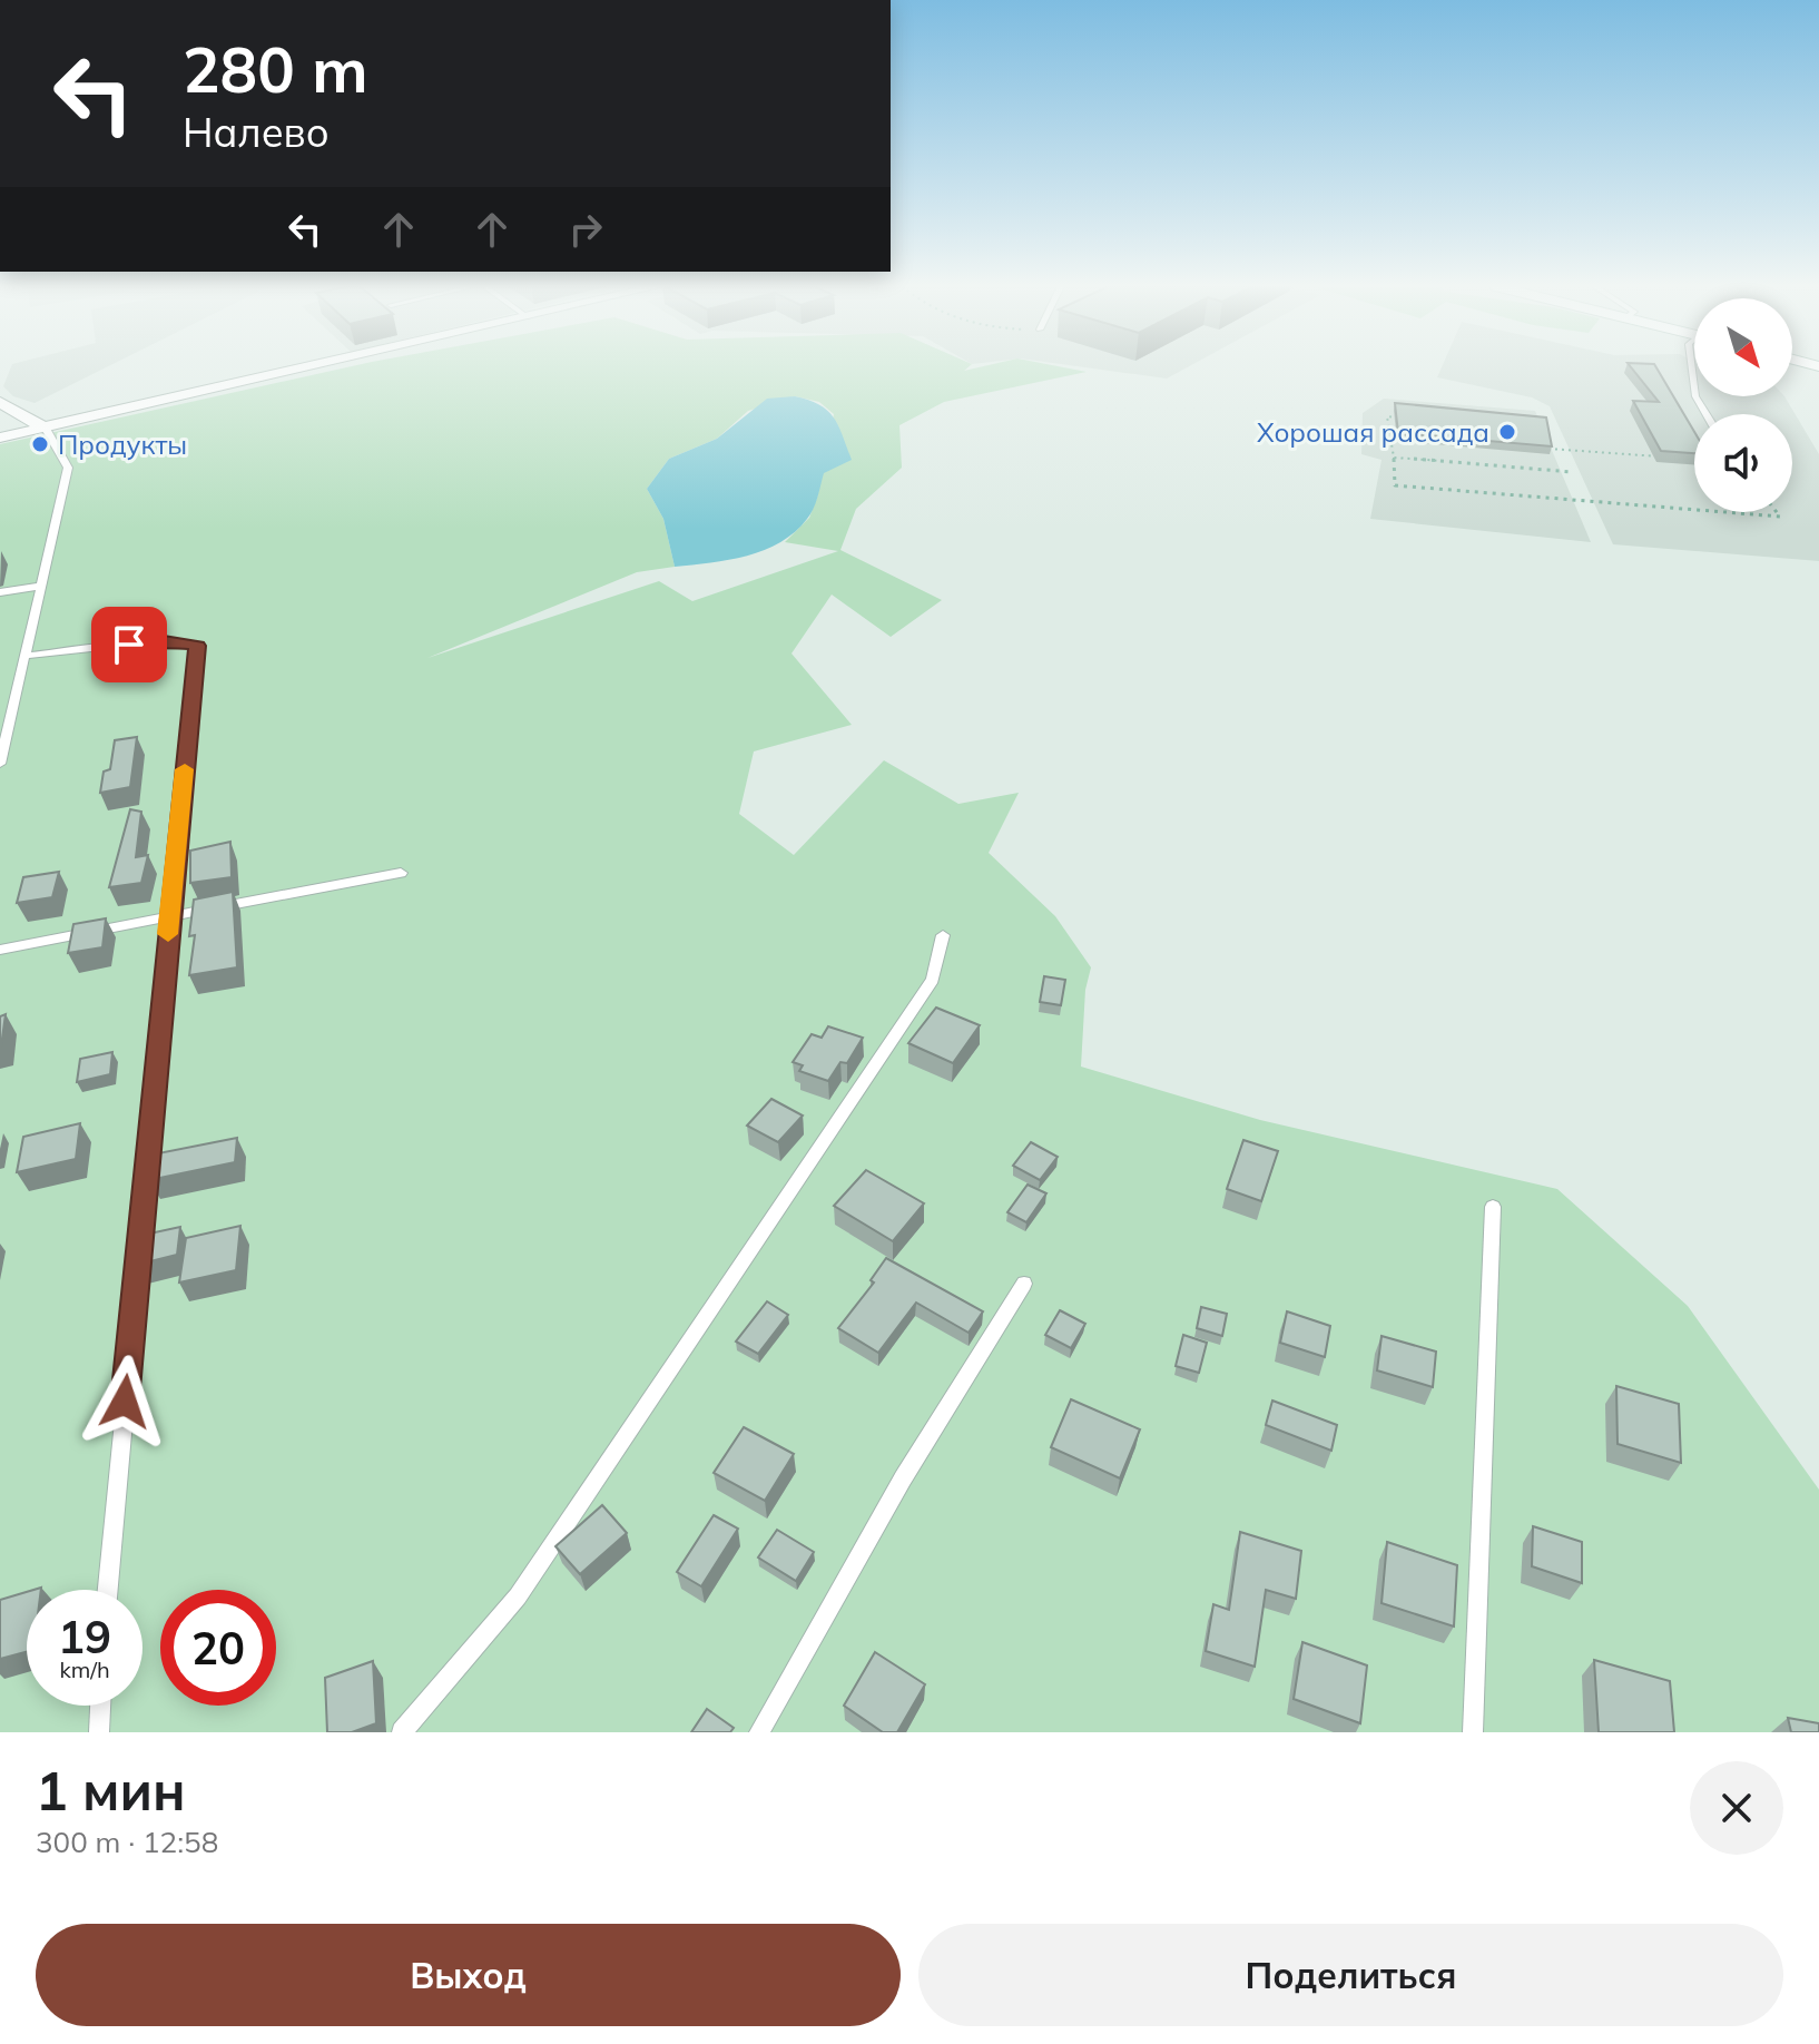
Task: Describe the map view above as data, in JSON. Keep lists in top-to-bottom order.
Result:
{
  "places": ["Хорошая рассада", "Продукты"],
  "north": "bottom right",
  "page": {
    "turn": ["280 m", "Налево"],
    "speed": "19 km/h",
    "limit": "20",
    "heading": ["1 мин", "300 m · 12:58"],
    "buttons": ["Выход", "Поделиться"]
  }
}
